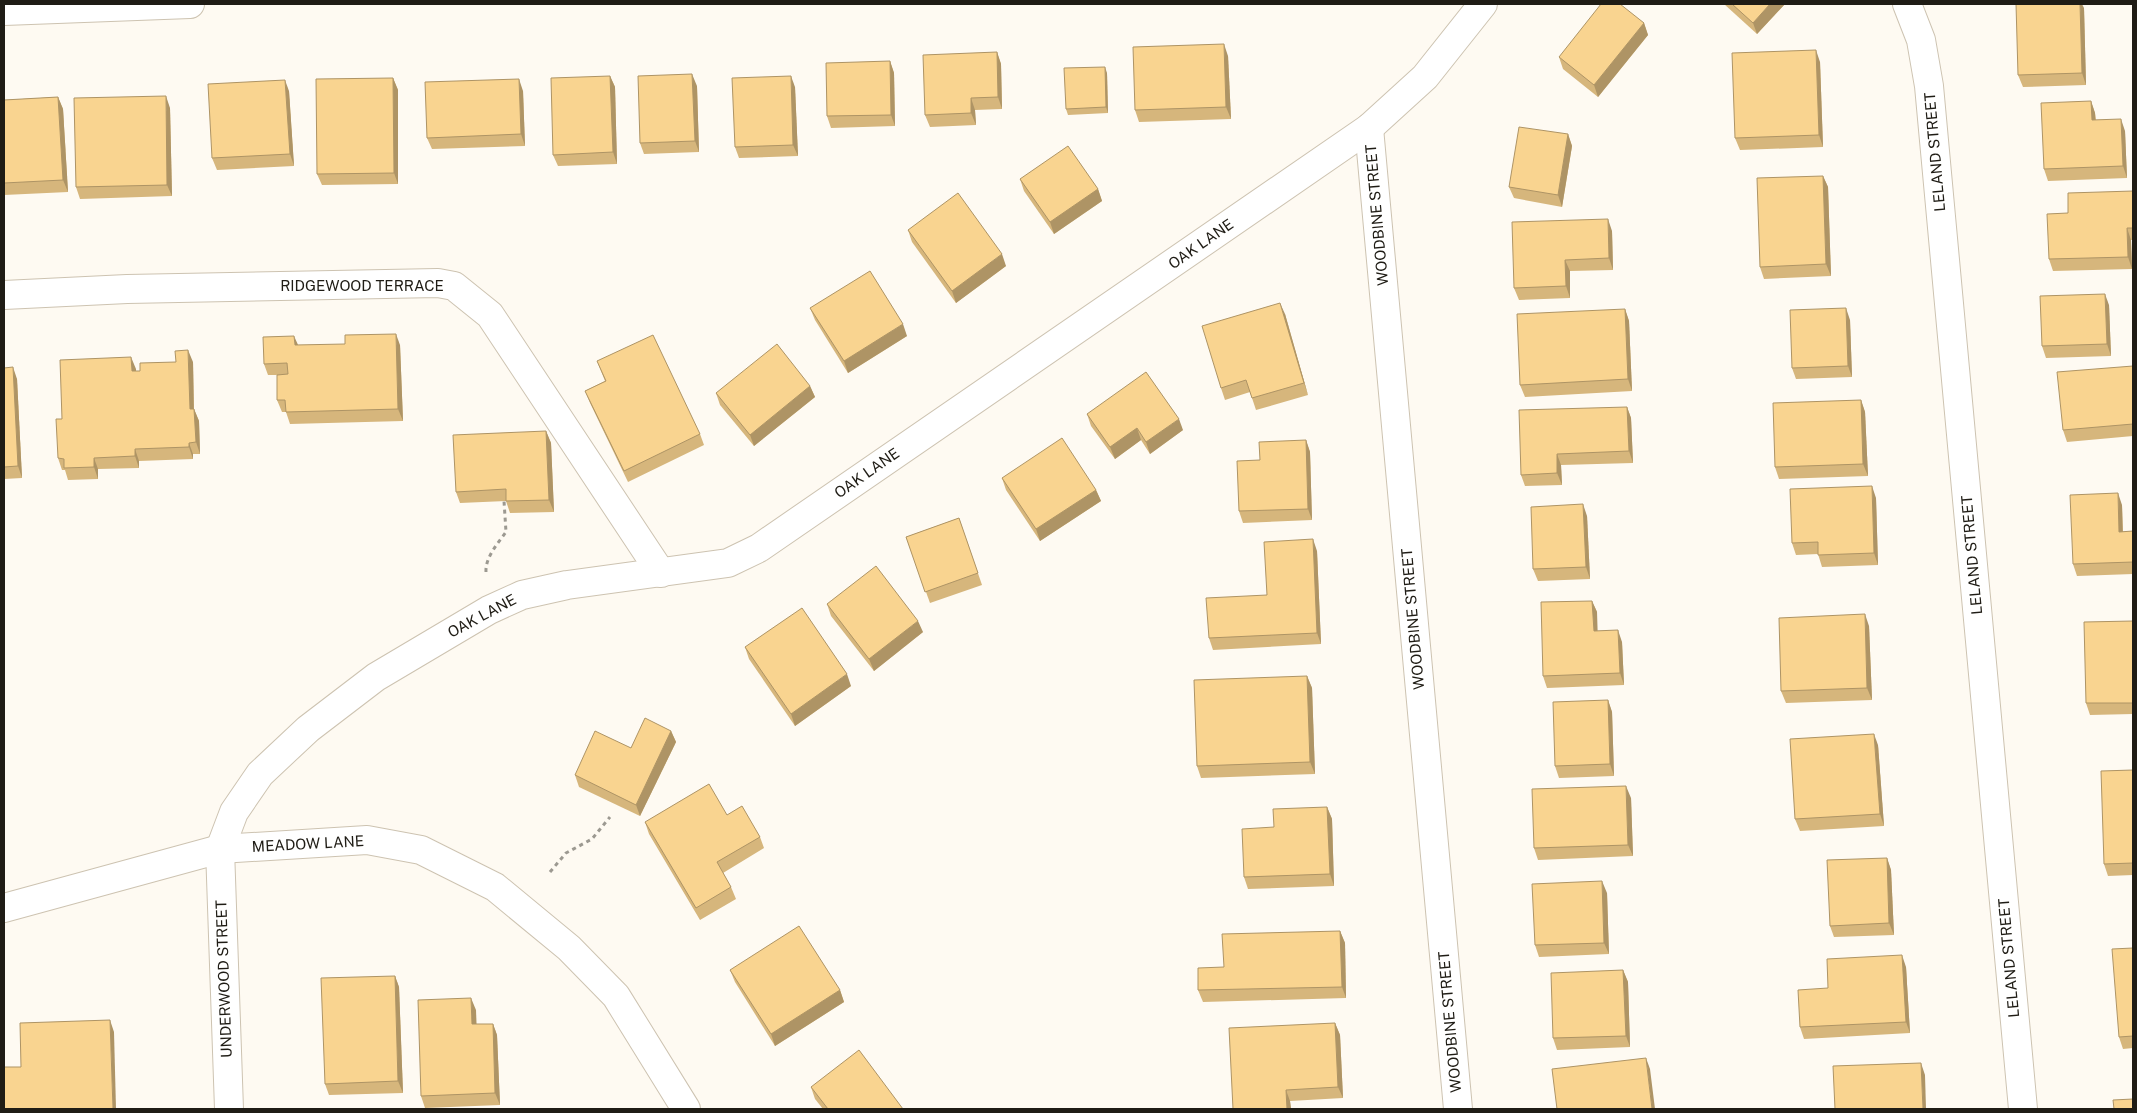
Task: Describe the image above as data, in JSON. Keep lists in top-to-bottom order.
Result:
{
  "streets": {
    "street": [
      "LELAND STREET",
      "WOODBINE STREET",
      "OAK LANE",
      "RIDGEWOOD TERRACE",
      "MEADOW LANE",
      "UNDERWOOD STREET"
    ]
  },
  "crossings": [
    ["WOODBINE STREET", "OAK LANE"],
    ["OAK LANE", "RIDGEWOOD TERRACE"],
    ["OAK LANE", "MEADOW LANE"],
    ["OAK LANE", "UNDERWOOD STREET"],
    ["MEADOW LANE", "UNDERWOOD STREET"]
  ]
}
